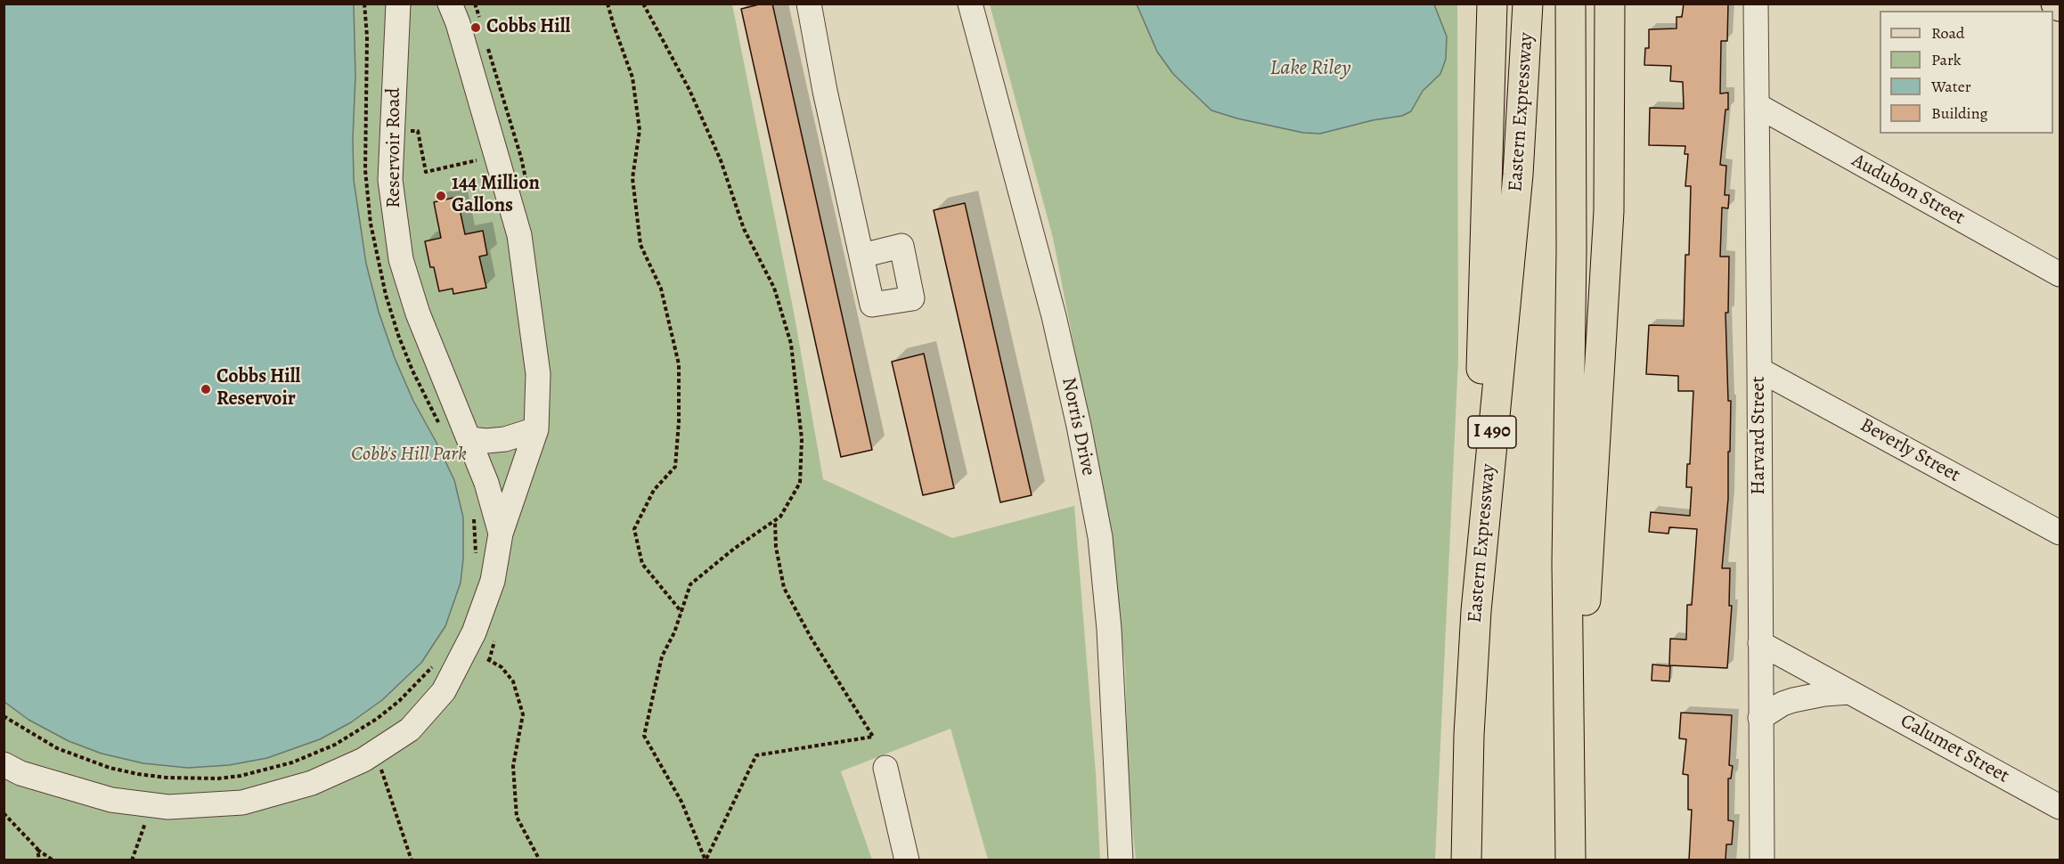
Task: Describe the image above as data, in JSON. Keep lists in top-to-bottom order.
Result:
{
  "streets": {
    "main road": ["Eastern Expressway", "I 490"],
    "street": [
      "Reservoir Road",
      "Audubon Street",
      "Norris Drive",
      "Harvard Street",
      "Beverly Street",
      "Calumet Street"
    ]
  },
  "crossings": [
    ["Audubon Street", "Harvard Street"],
    ["Harvard Street", "Beverly Street"],
    ["Harvard Street", "Calumet Street"]
  ],
  "water": ["Lake Riley"],
  "parks": ["Cobb's Hill Park"],
  "places": ["Cobbs Hill", "144 Million Gallons", "Cobbs Hill Reservoir"],
  "legend": [
    "Road",
    "Park",
    "Water",
    "Building"
  ]
}
